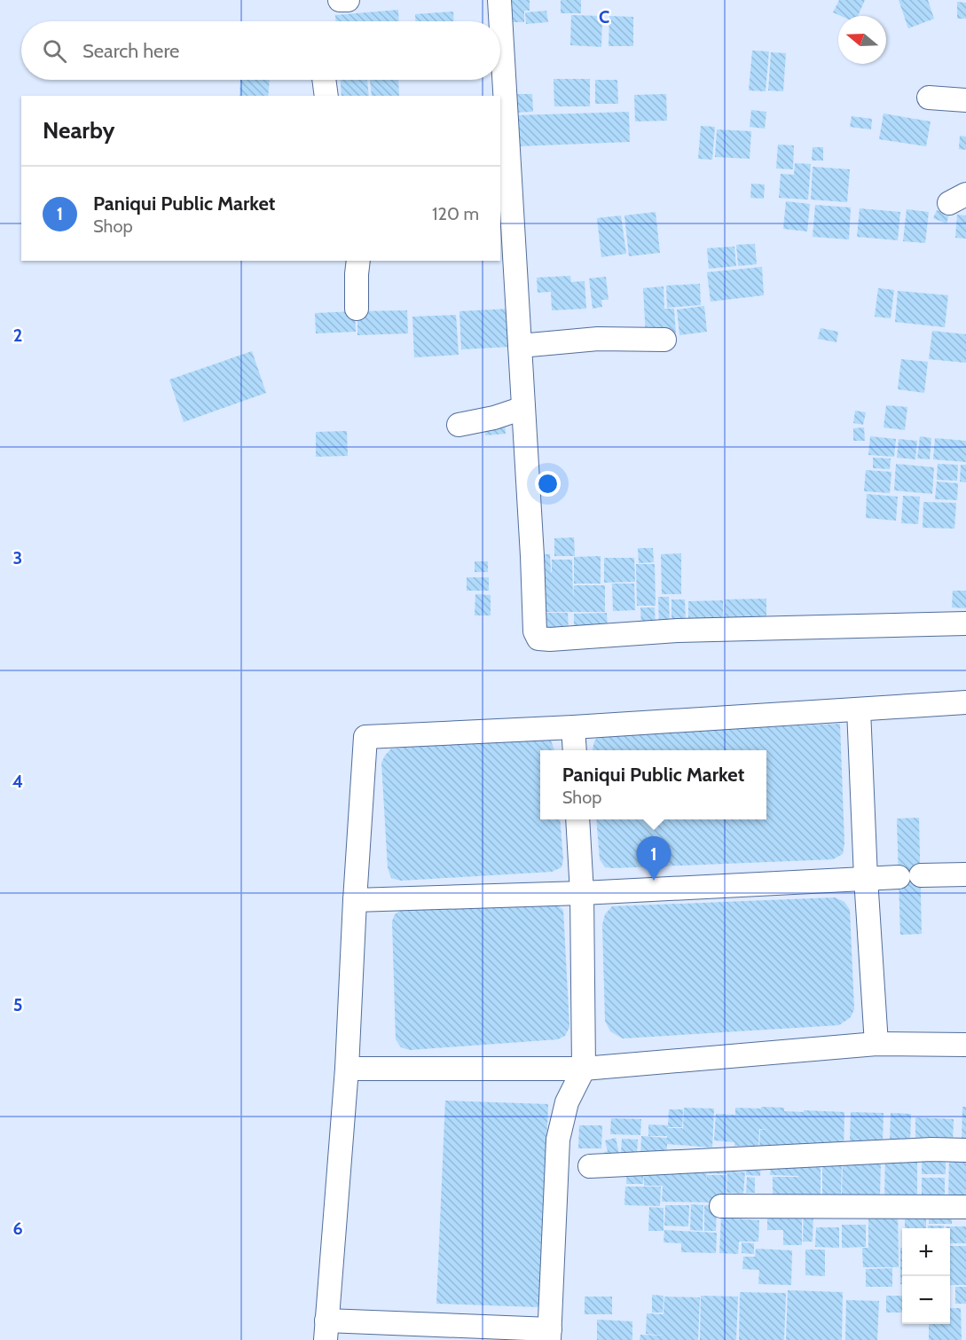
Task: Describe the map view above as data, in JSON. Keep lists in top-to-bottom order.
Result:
{
  "north": "left",
  "page": {
    "search": "Search here",
    "heading": "Nearby",
    "list": [
      {
        "mark": "1",
        "name": "Paniqui Public Market",
        "note": "Shop",
        "value": "120 m"
      }
    ],
    "popup": ["Paniqui Public Market", "Shop"],
    "pins": "1",
    "map_buttons": ["+", "−"]
  },
  "grid": {
    "columns": ["C"],
    "rows": [
      "2",
      "3",
      "4",
      "5",
      "6"
    ]
  }
}
